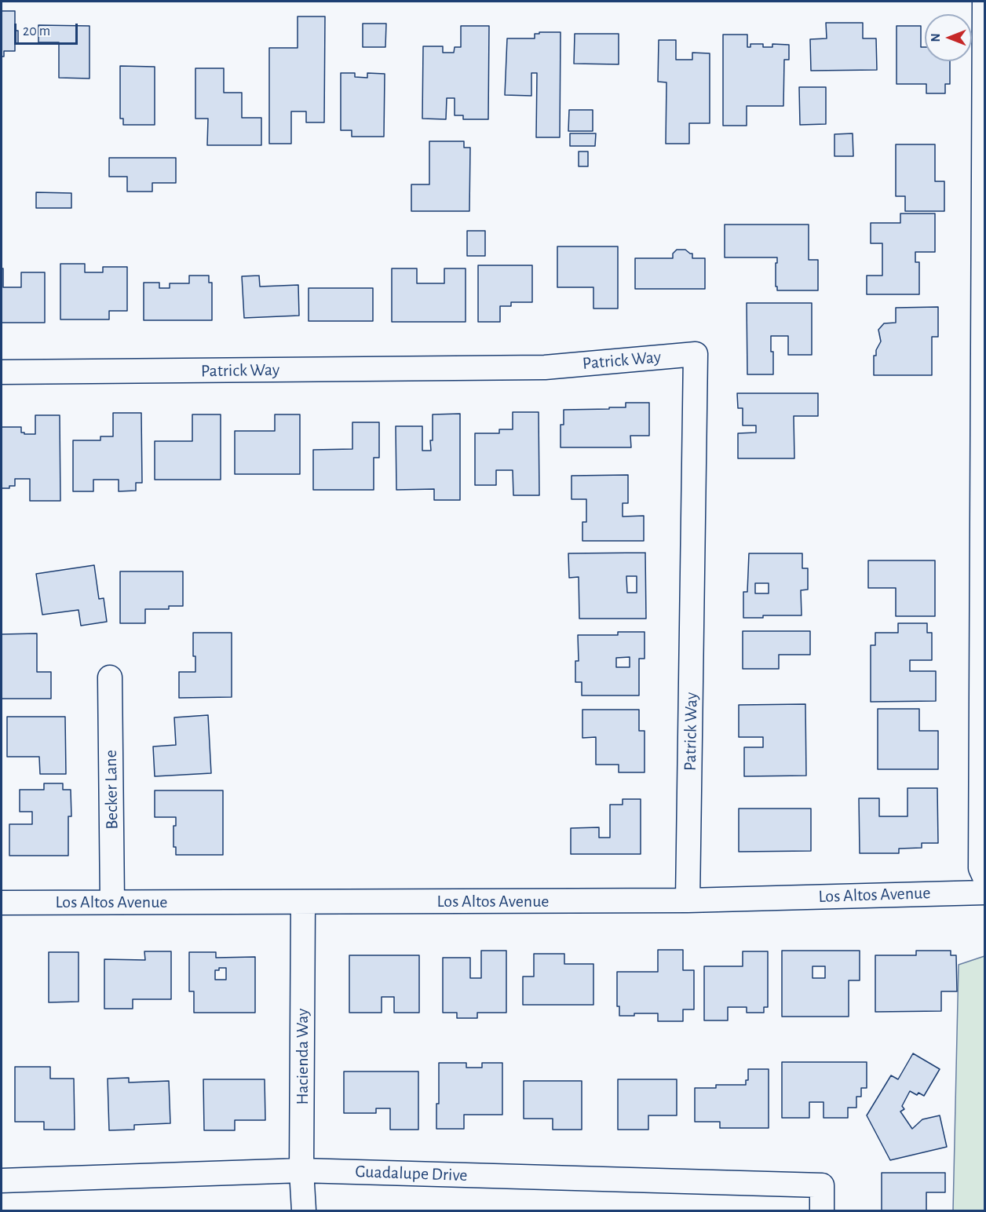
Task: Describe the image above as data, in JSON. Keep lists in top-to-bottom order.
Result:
{
  "streets": {
    "street": [
      "Patrick Way",
      "Becker Lane",
      "Los Altos Avenue",
      "Hacienda Way",
      "Guadalupe Drive"
    ]
  },
  "crossings": [
    ["Patrick Way", "Los Altos Avenue"],
    ["Becker Lane", "Los Altos Avenue"],
    ["Los Altos Avenue", "Hacienda Way"],
    ["Hacienda Way", "Guadalupe Drive"]
  ],
  "scale_bar": "20 m",
  "north": "left"
}
